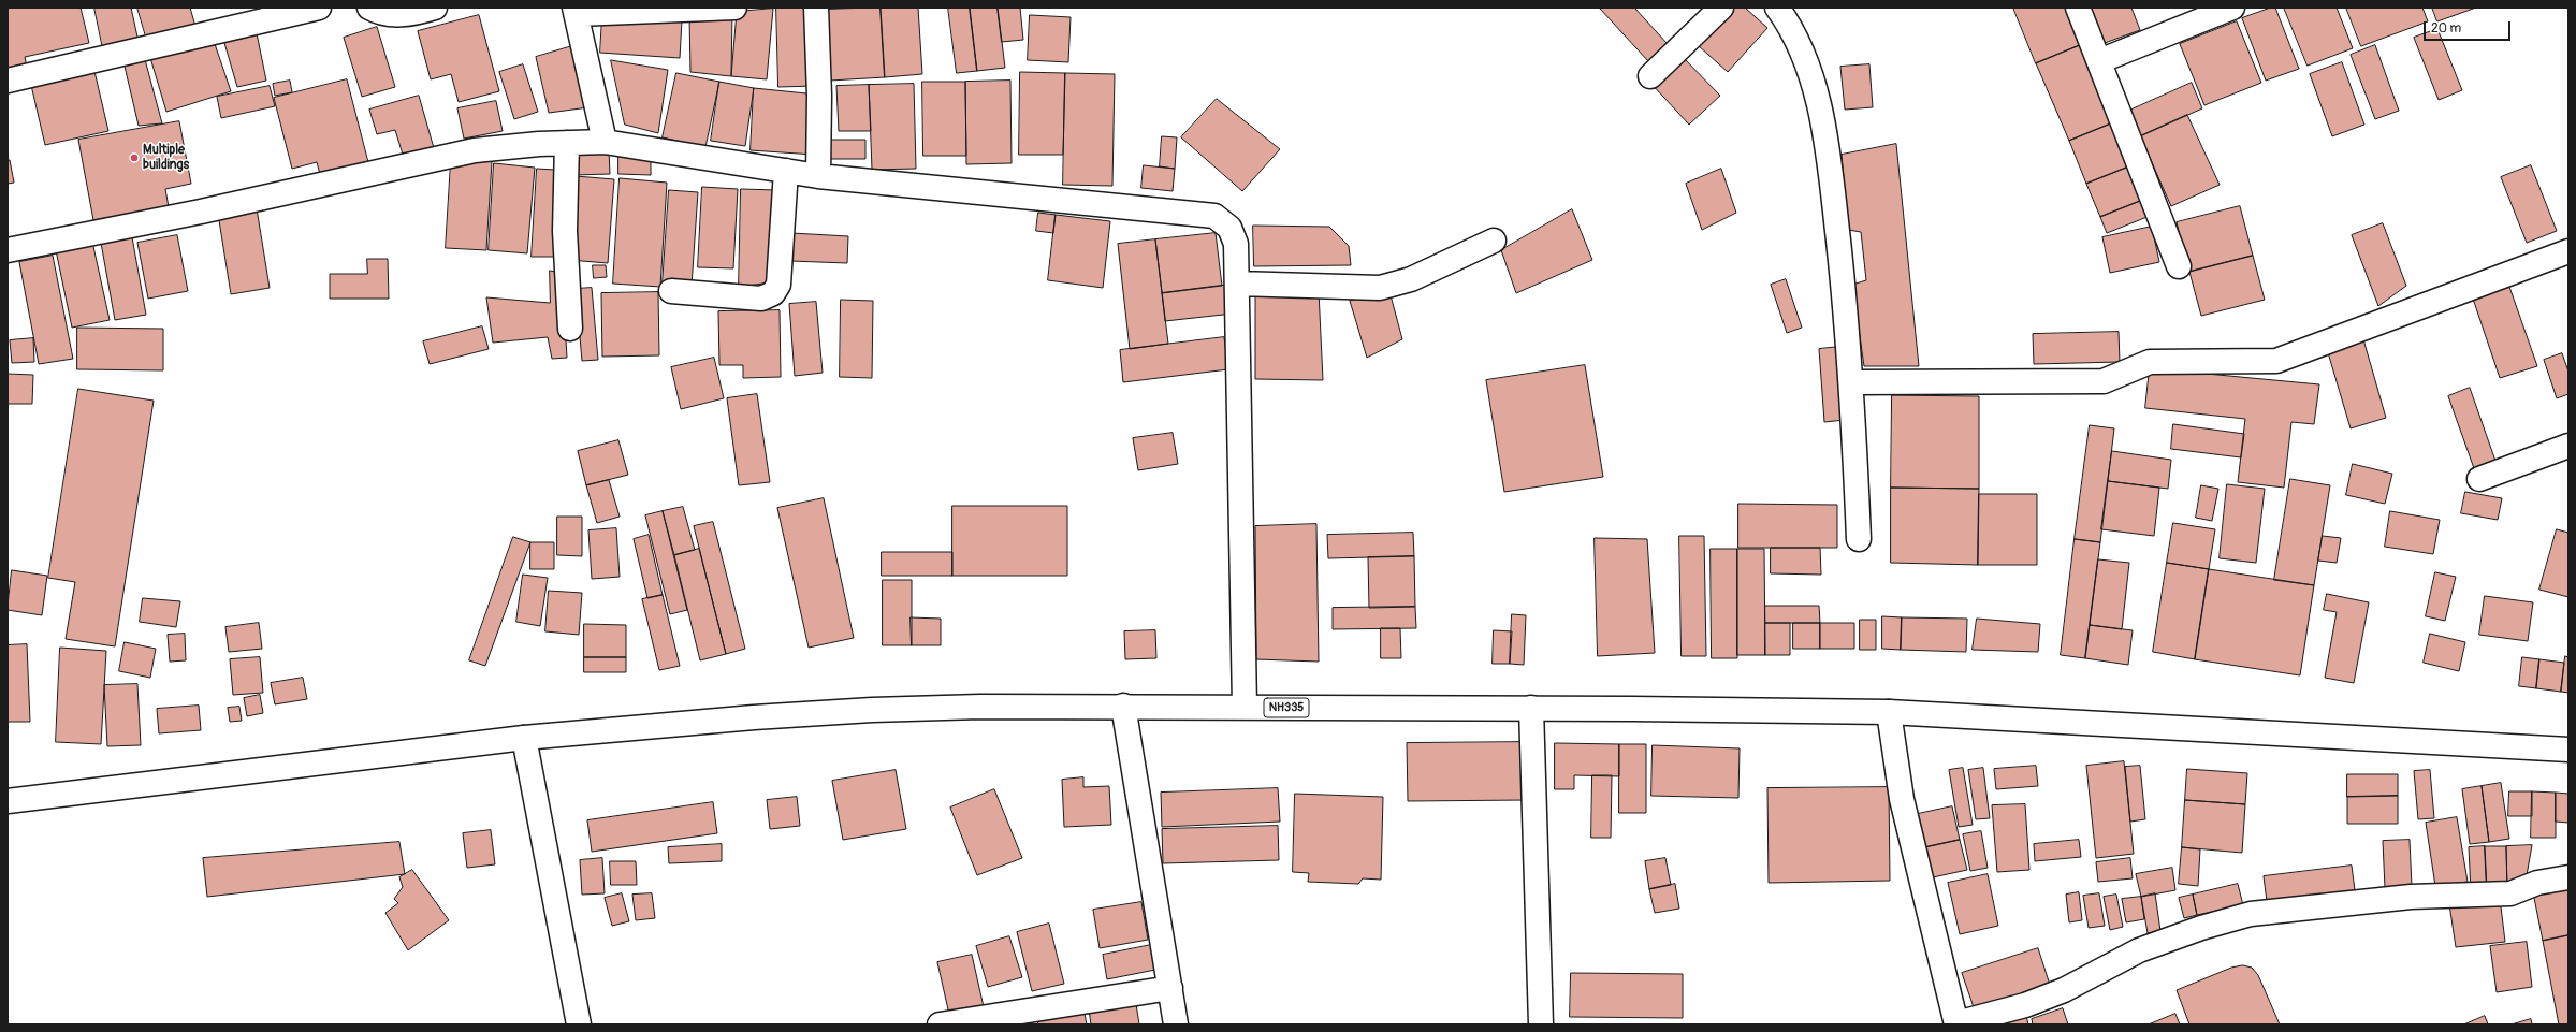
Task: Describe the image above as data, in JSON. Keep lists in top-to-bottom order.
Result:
{
  "streets": {
    "main road": ["NH335"]
  },
  "places": ["Multiple buildings"],
  "scale_bar": "20 m"
}
